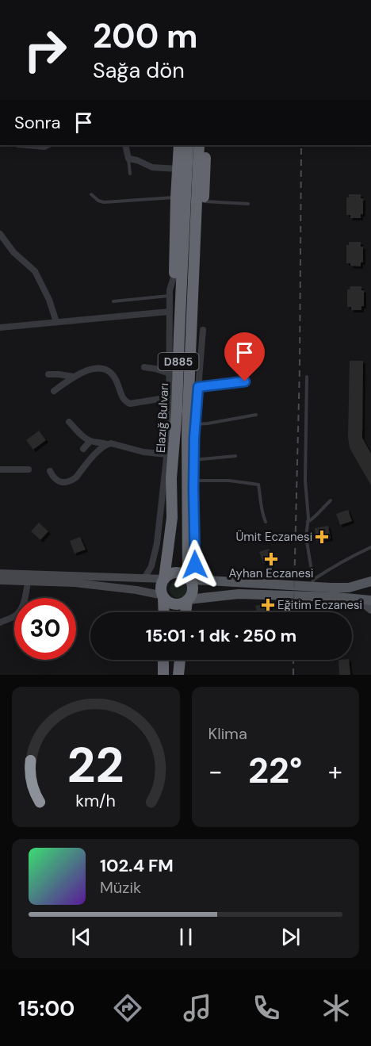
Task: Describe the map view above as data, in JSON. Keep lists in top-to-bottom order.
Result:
{
  "streets": {
    "highway": ["D885", "Elazığ Bulvarı"]
  },
  "places": {
    "health": ["Ümit Eczanesi", "Ayhan Eczanesi", "Eğitim Eczanesi"]
  },
  "page": {
    "turn": ["200 m", "Sağa dön"],
    "then": "Sonra",
    "limit": "30",
    "trip": "15:01 · 1 dk · 250 m",
    "tile": "Klima",
    "heat": ["−", "22°", "+"],
    "song": ["102.4 FM", "Müzik"],
    "tabs": "15:00",
    "gauge": ["22", "km/h"]
  }
}
